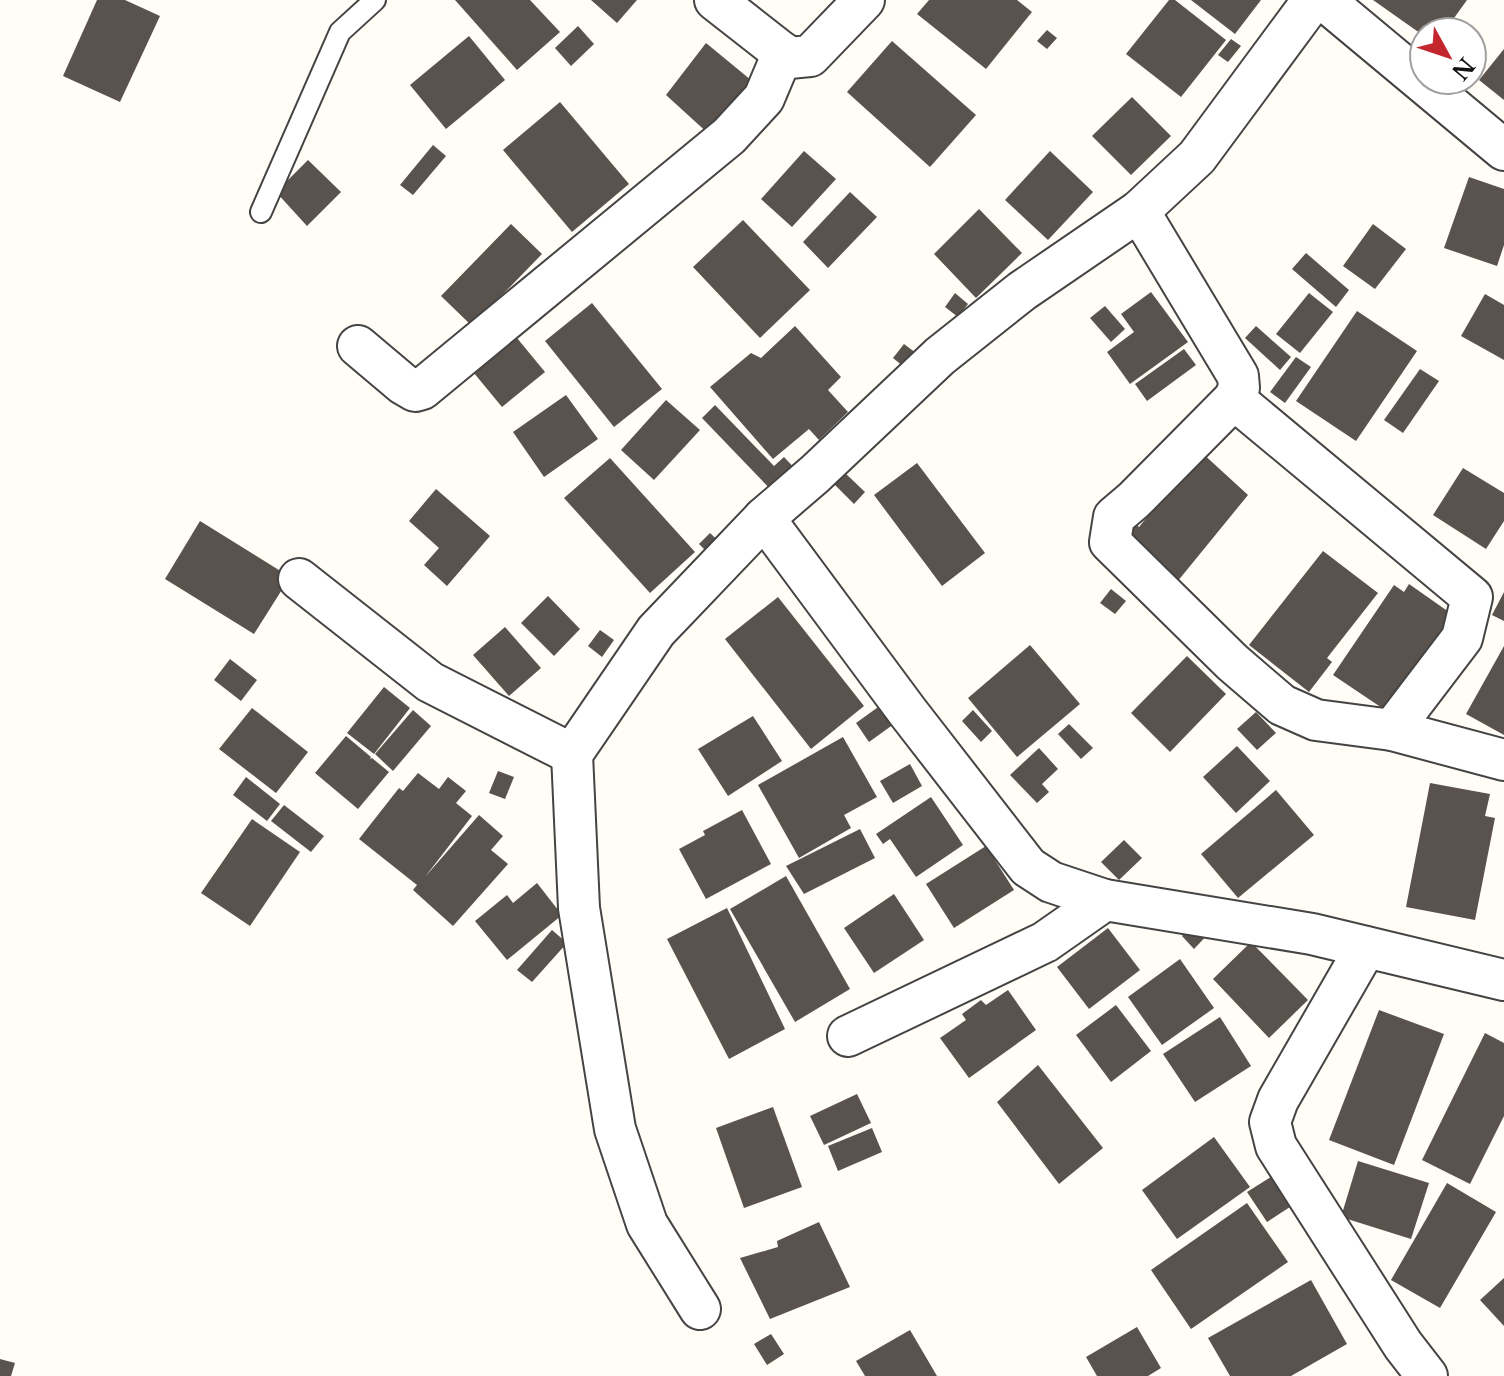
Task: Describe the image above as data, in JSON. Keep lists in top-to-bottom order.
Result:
{
  "north": "bottom right"
}
